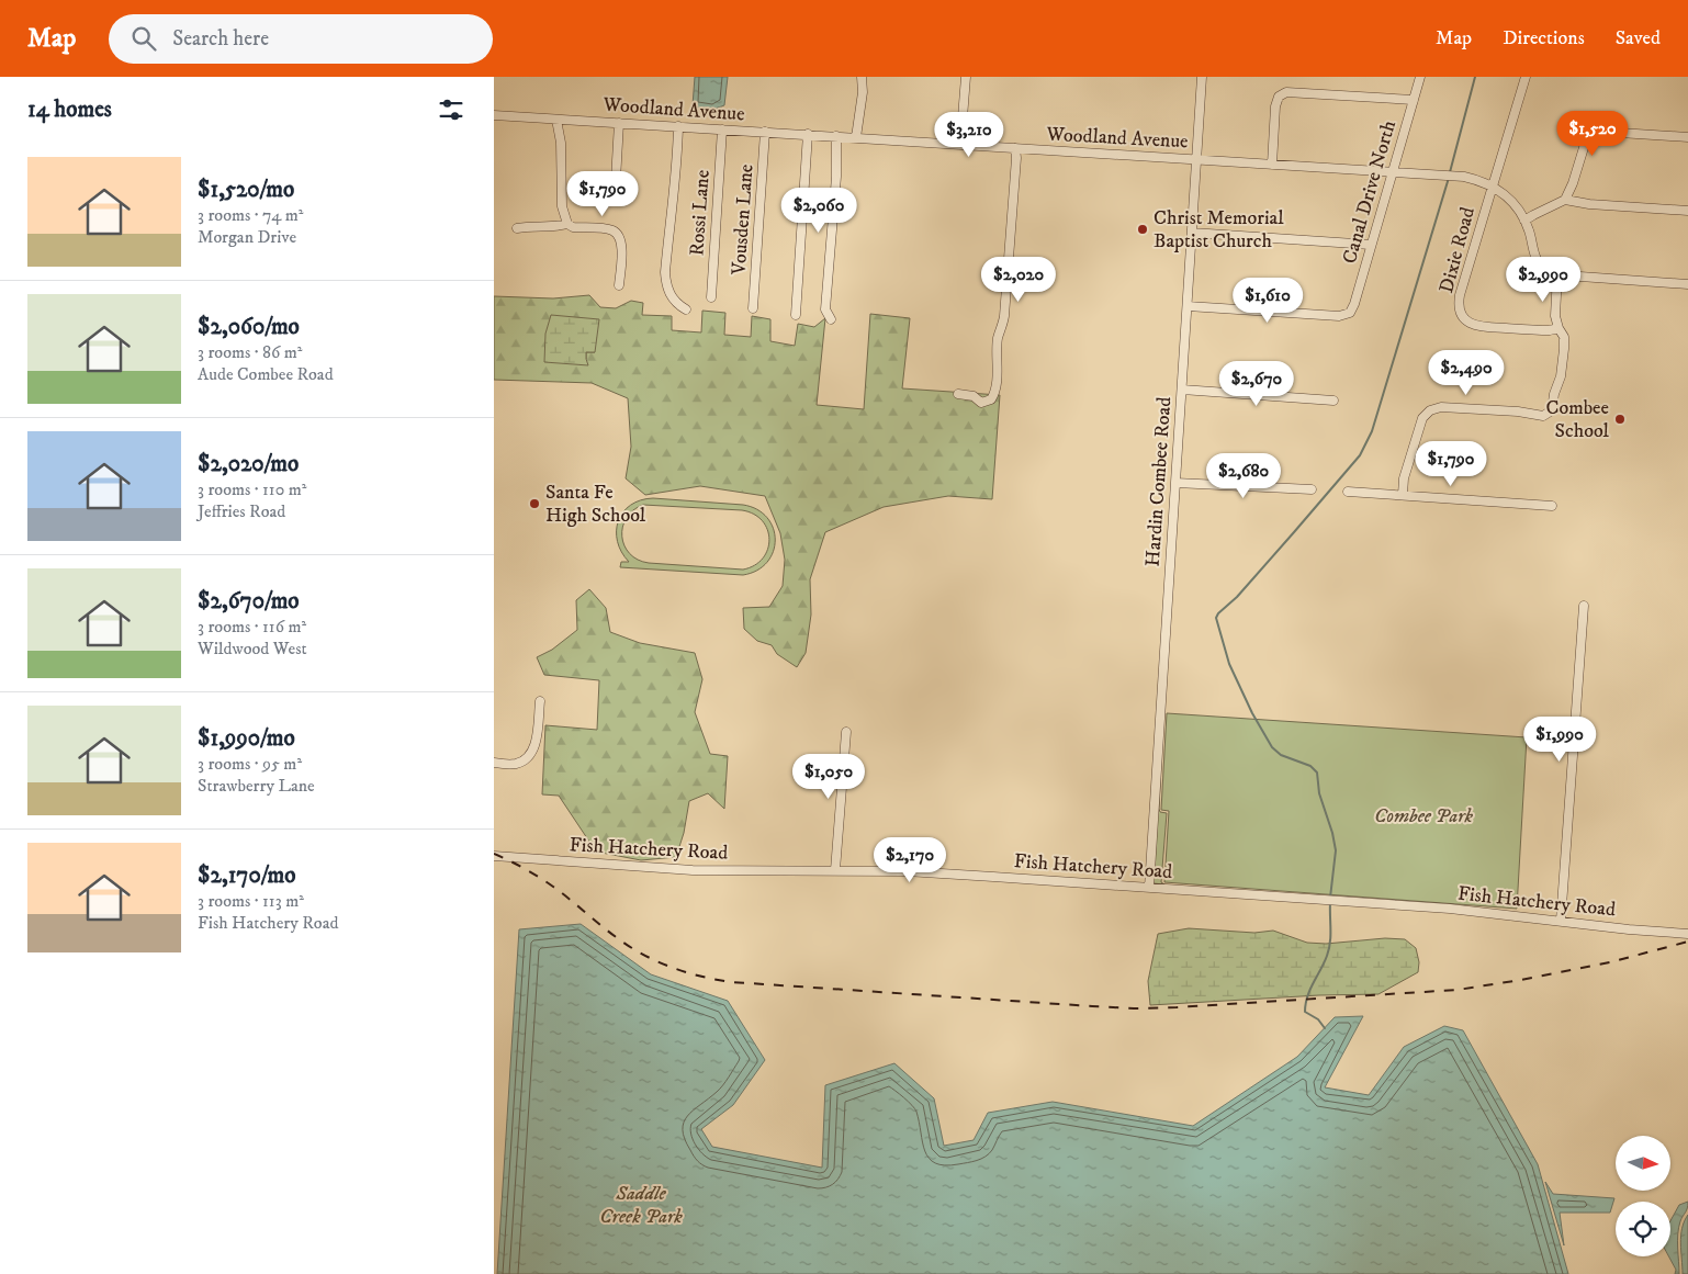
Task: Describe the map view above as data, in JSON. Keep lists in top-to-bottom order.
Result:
{
  "streets": {
    "street": [
      "Woodland Avenue",
      "Canal Drive North",
      "Rossi Lane",
      "Vousden Lane",
      "Dixie Road",
      "Hardin Combee Road",
      "Fish Hatchery Road"
    ]
  },
  "crossings": [
    ["Woodland Avenue", "Canal Drive North"],
    ["Woodland Avenue", "Rossi Lane"],
    ["Woodland Avenue", "Vousden Lane"],
    ["Woodland Avenue", "Dixie Road"],
    ["Woodland Avenue", "Hardin Combee Road"],
    ["Canal Drive North", "Hardin Combee Road"],
    ["Hardin Combee Road", "Fish Hatchery Road"]
  ],
  "parks": ["Combee Park", "Saddle Creek Park"],
  "places": ["Christ Memorial Baptist Church", "Combee School", "Santa Fe High School"],
  "north": "right",
  "page": {
    "header": "Map",
    "search": "Search here",
    "nav": ["Map", "Directions", "Saved"],
    "heading": "14 homes",
    "price": [
      "$1,520",
      "$3,210",
      "$1,790",
      "$2,060",
      "$2,020",
      "$2,990",
      "$1,610",
      "$2,490",
      "$2,670",
      "$1,790",
      "$2,680",
      "$1,990",
      "$1,050",
      "$2,170"
    ],
    "list": [
      {
        "name": "$1,520/mo",
        "note": "3 rooms · 74 m² · Morgan Drive"
      },
      {
        "name": "$2,060/mo",
        "note": "3 rooms · 86 m² · Aude Combee Road"
      },
      {
        "name": "$2,020/mo",
        "note": "3 rooms · 110 m² · Jeffries Road"
      },
      {
        "name": "$2,670/mo",
        "note": "3 rooms · 116 m² · Wildwood West"
      },
      {
        "name": "$1,990/mo",
        "note": "3 rooms · 95 m² · Strawberry Lane"
      },
      {
        "name": "$2,170/mo",
        "note": "3 rooms · 113 m² · Fish Hatchery Road"
      }
    ]
  }
}
